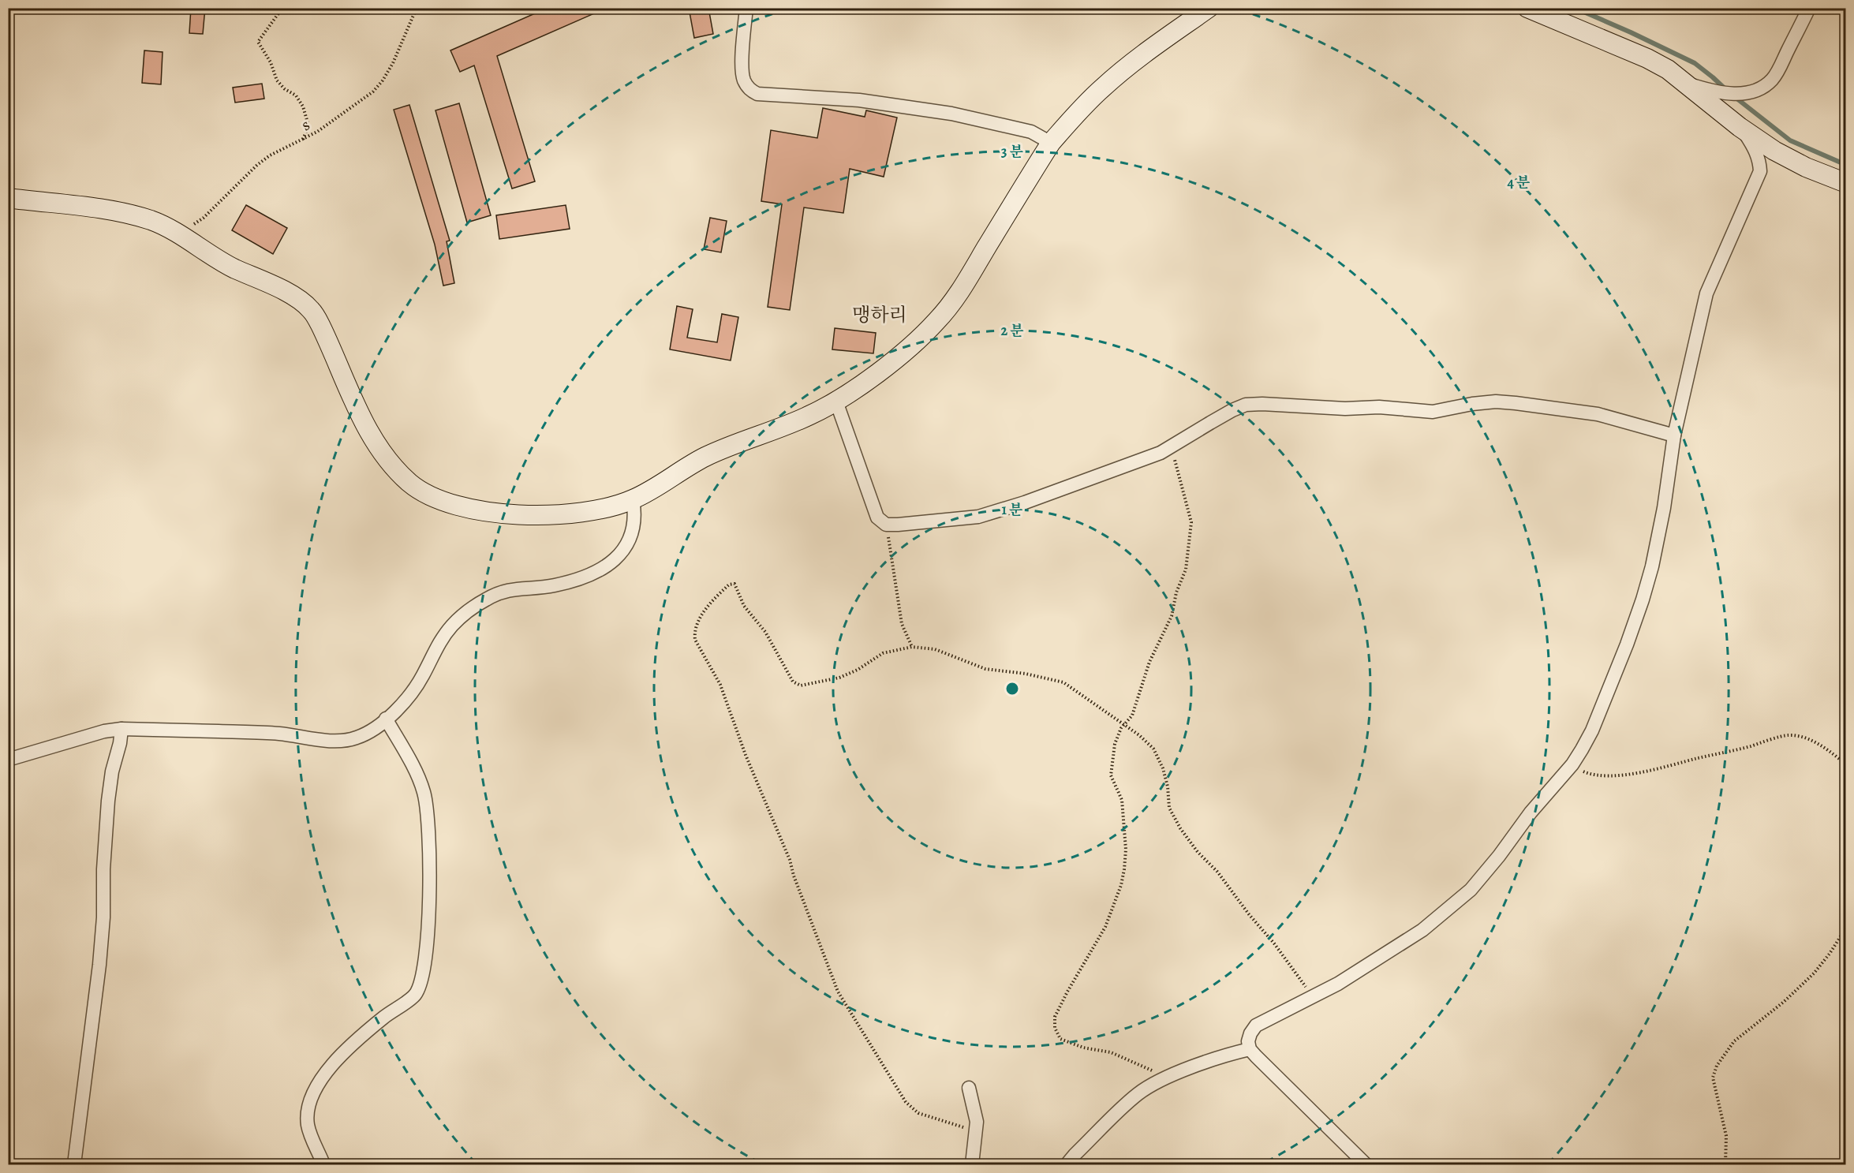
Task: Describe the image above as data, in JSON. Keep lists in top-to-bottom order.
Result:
{
  "streets": {
    "path": ["s"]
  },
  "districts": ["맹하리"],
  "rings": [
    "3 분",
    "4 분",
    "2 분",
    "1 분"
  ]
}
